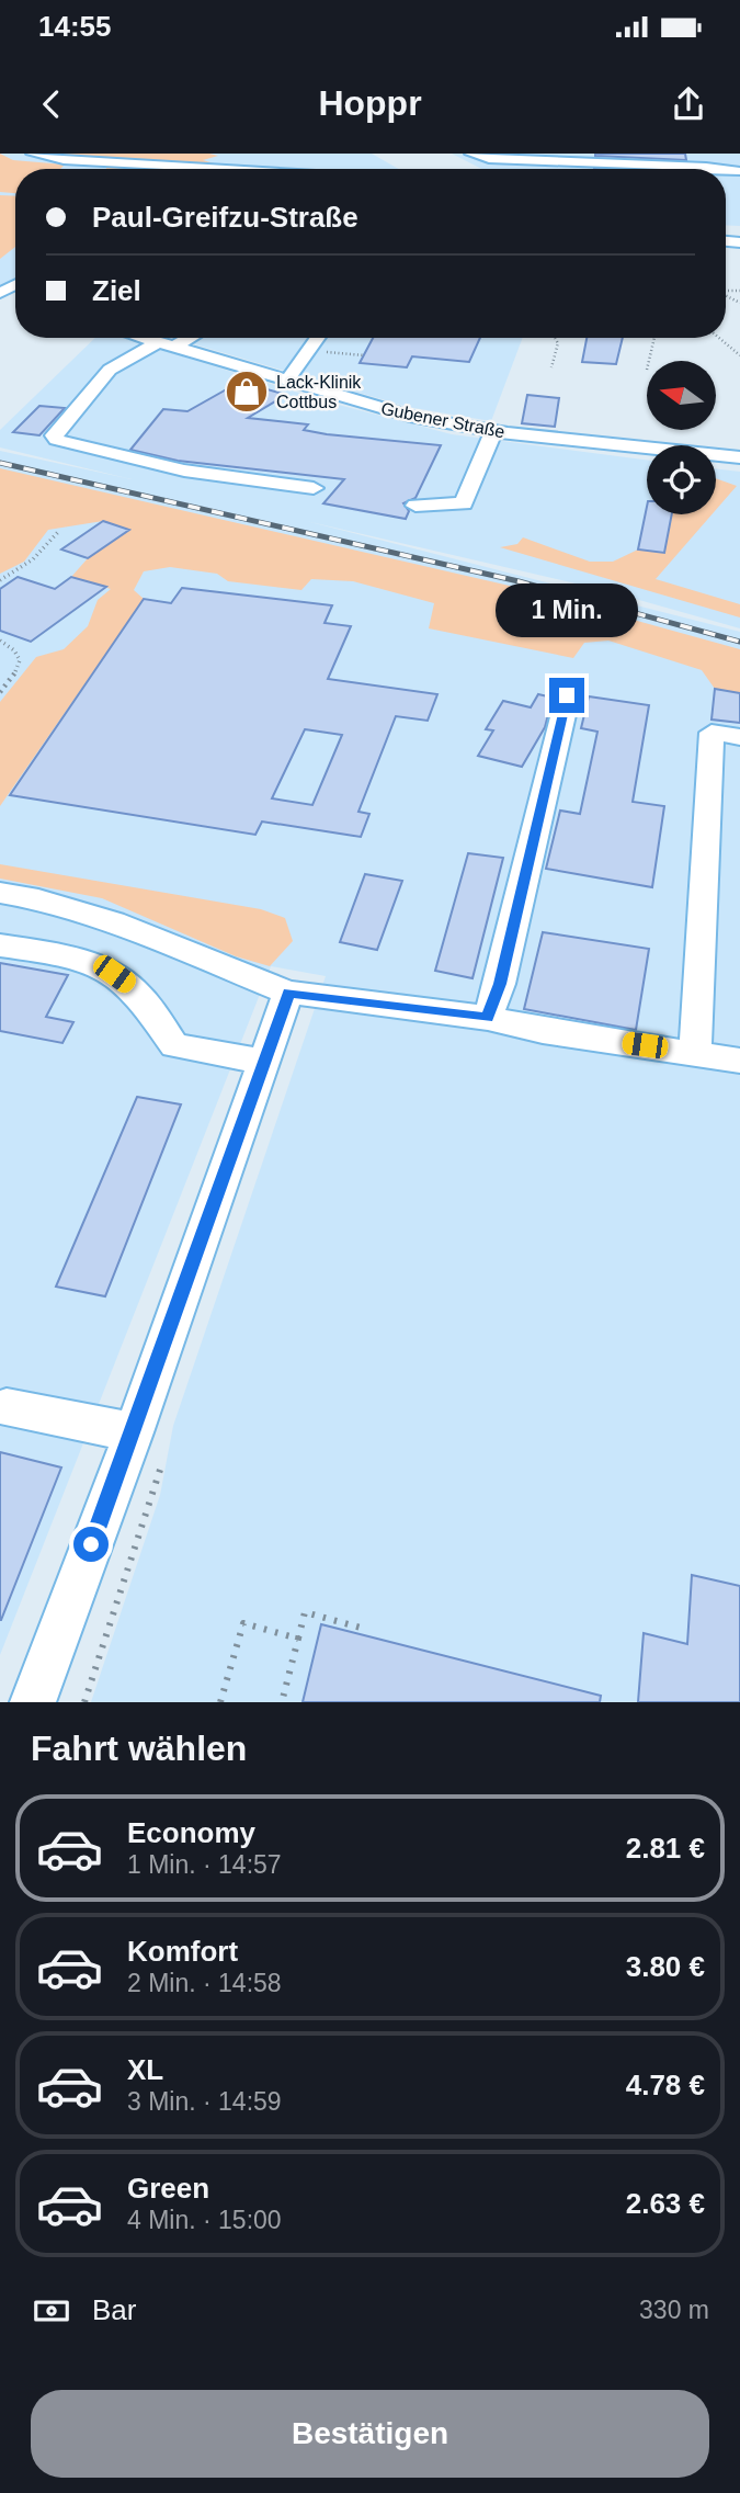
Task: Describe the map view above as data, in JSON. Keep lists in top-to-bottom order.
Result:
{
  "streets": {
    "street": ["Gubener Straße"]
  },
  "places": {
    "shop": ["Lack-Klinik Cottbus"]
  },
  "north": "left",
  "page": {
    "status": "14:55",
    "header": "Hoppr",
    "banner": ["Paul-Greifzu-Straße", "Ziel"],
    "bubble": "1 Min.",
    "heading": "Fahrt wählen",
    "list": [
      {
        "name": "Economy",
        "note": "1 Min. · 14:57",
        "value": "2.81 €"
      },
      {
        "name": "Komfort",
        "note": "2 Min. · 14:58",
        "value": "3.80 €"
      },
      {
        "name": "XL",
        "note": "3 Min. · 14:59",
        "value": "4.78 €"
      },
      {
        "name": "Green",
        "note": "4 Min. · 15:00",
        "value": "2.63 €"
      }
    ],
    "pay": ["Bar", "330 m"],
    "buttons": "Bestätigen"
  }
}
